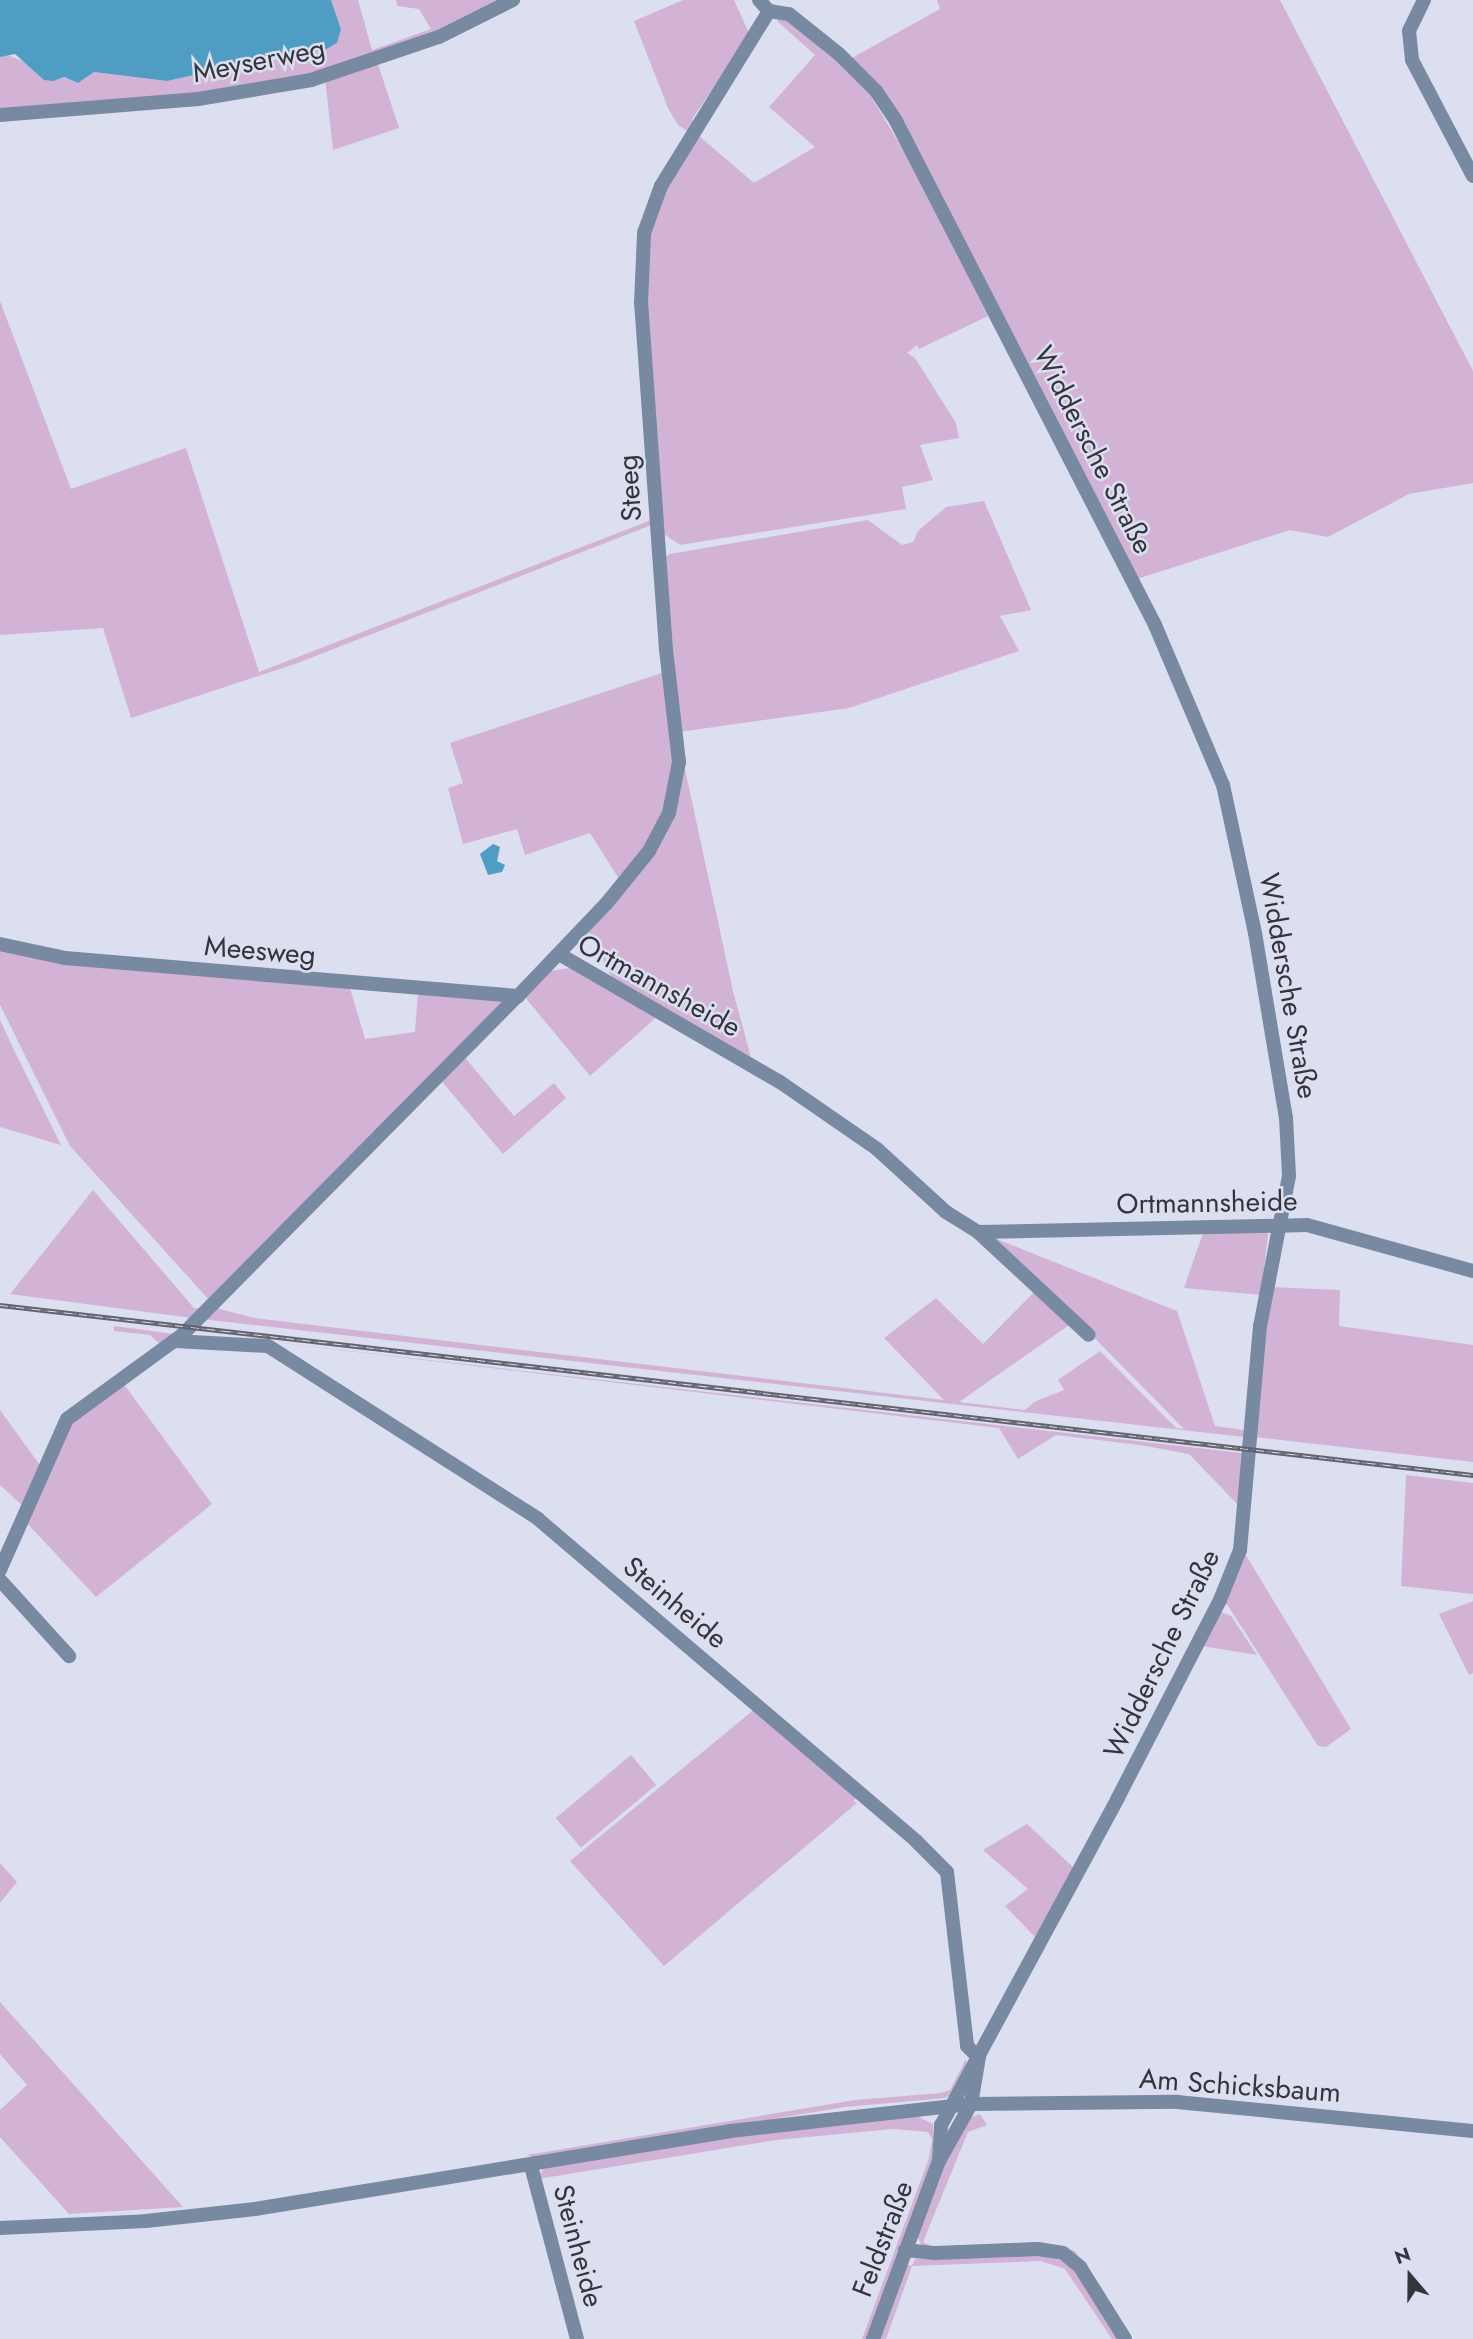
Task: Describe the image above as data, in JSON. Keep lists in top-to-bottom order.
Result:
{
  "streets": {
    "street": [
      "Meyserweg",
      "Widdersche Straße",
      "Steeg",
      "Meesweg",
      "Ortmannsheide",
      "Steinheide",
      "Am Schicksbaum",
      "Feldstraße"
    ]
  },
  "crossings": [
    ["Widdersche Straße", "Steeg"],
    ["Widdersche Straße", "Ortmannsheide"],
    ["Widdersche Straße", "Steinheide"],
    ["Widdersche Straße", "Am Schicksbaum"],
    ["Widdersche Straße", "Feldstraße"],
    ["Steeg", "Ortmannsheide"],
    ["Meesweg", "Ortmannsheide"],
    ["Ortmannsheide", "Steinheide"],
    ["Steinheide", "Am Schicksbaum"],
    ["Steinheide", "Feldstraße"],
    ["Am Schicksbaum", "Feldstraße"]
  ],
  "north": "top"
}
